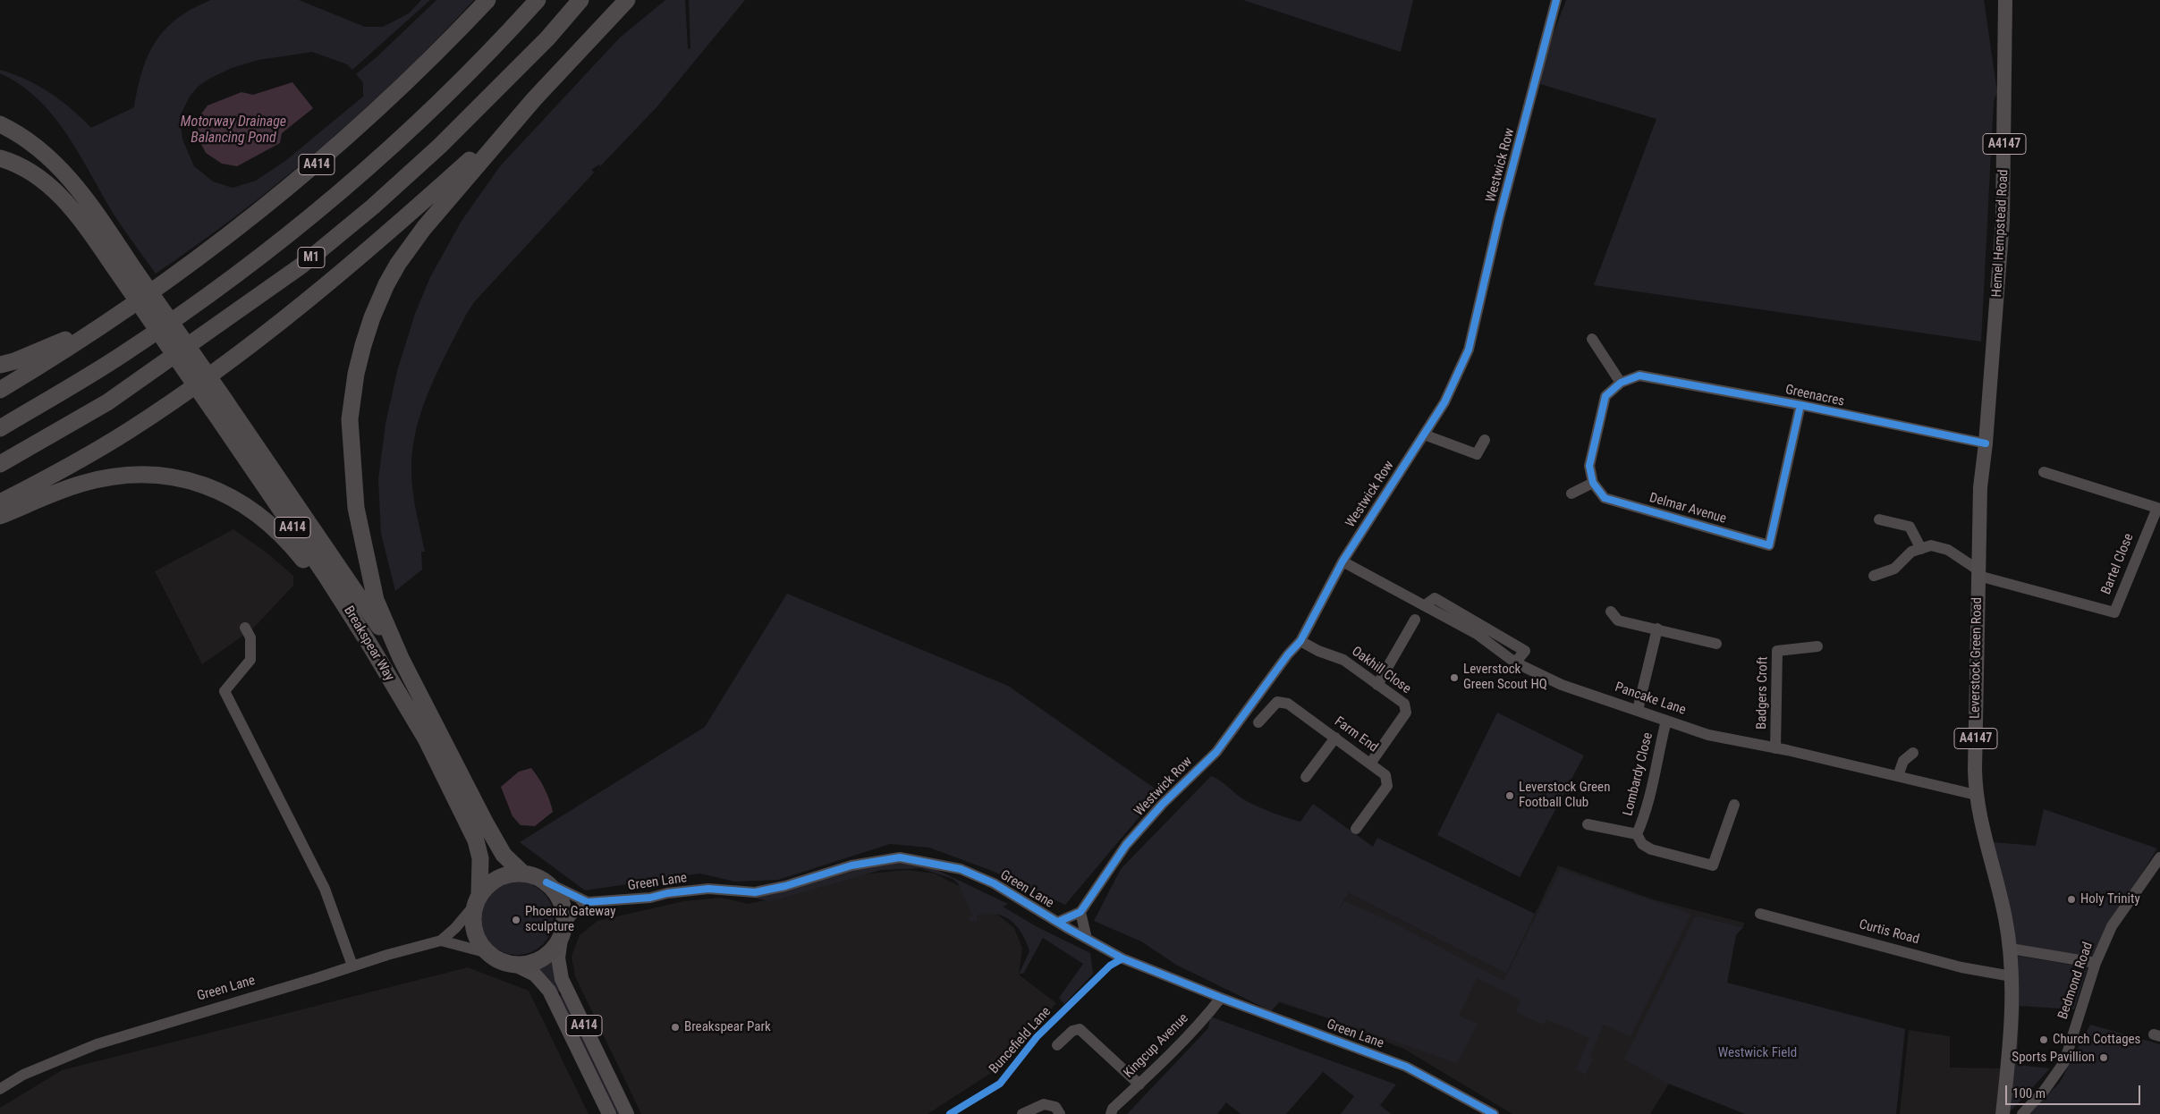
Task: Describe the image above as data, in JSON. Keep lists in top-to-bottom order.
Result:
{
  "streets": {
    "highway": ["A414", "M1", "Breakspear Way"],
    "main road": ["A4147", "Hemel Hempstead Road", "Leverstock Green Road"],
    "street": [
      "Westwick Row",
      "Greenacres",
      "Delmar Avenue",
      "Bartel Close",
      "Oakhill Close",
      "Badgers Croft",
      "Pancake Lane",
      "Farm End",
      "Lombardy Close",
      "Green Lane",
      "Curtis Road",
      "Bedmond Road",
      "Kingcup Avenue"
    ],
    "cycle path": ["Buncefield Lane"]
  },
  "crossings": [
    ["A414", "Breakspear Way"],
    ["A414", "Green Lane"],
    ["Westwick Row", "Oakhill Close"],
    ["Hemel Hempstead Road", "Leverstock Green Road"],
    ["Greenacres", "Delmar Avenue"],
    ["Greenacres", "Leverstock Green Road"],
    ["Bartel Close", "Leverstock Green Road"],
    ["Breakspear Way", "Green Lane"],
    ["Leverstock Green Road", "Pancake Lane"],
    ["Leverstock Green Road", "Curtis Road"],
    ["Oakhill Close", "Farm End"],
    ["Badgers Croft", "Pancake Lane"],
    ["Pancake Lane", "Lombardy Close"],
    ["Green Lane", "Kingcup Avenue"]
  ],
  "water": ["Motorway Drainage Balancing Pond"],
  "parks": ["Westwick Field"],
  "places": [
    "Leverstock Green Scout HQ",
    "Leverstock Green Football Club",
    "Holy Trinity",
    "Phoenix Gateway sculpture",
    "Breakspear Park",
    "Church Cottages",
    "Sports Pavillion"
  ],
  "scale_bar": "100 m"
}
